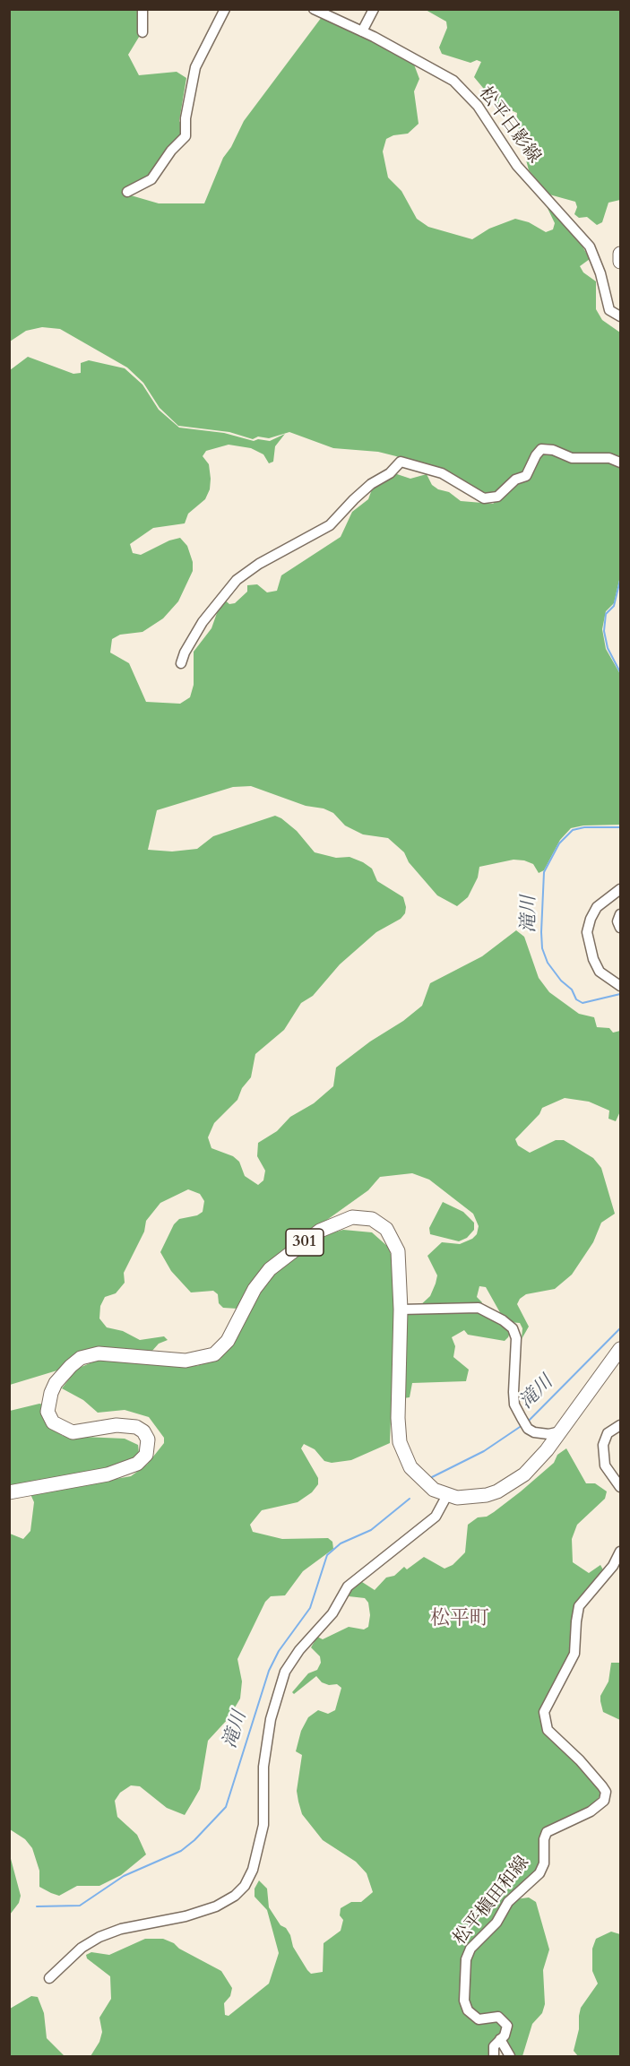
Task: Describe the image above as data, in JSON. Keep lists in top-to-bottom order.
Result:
{
  "streets": {
    "highway": ["301"],
    "street": ["松平日影線", "松平槇田和線"]
  },
  "districts": ["松平町"],
  "water": ["滝川"]
}
